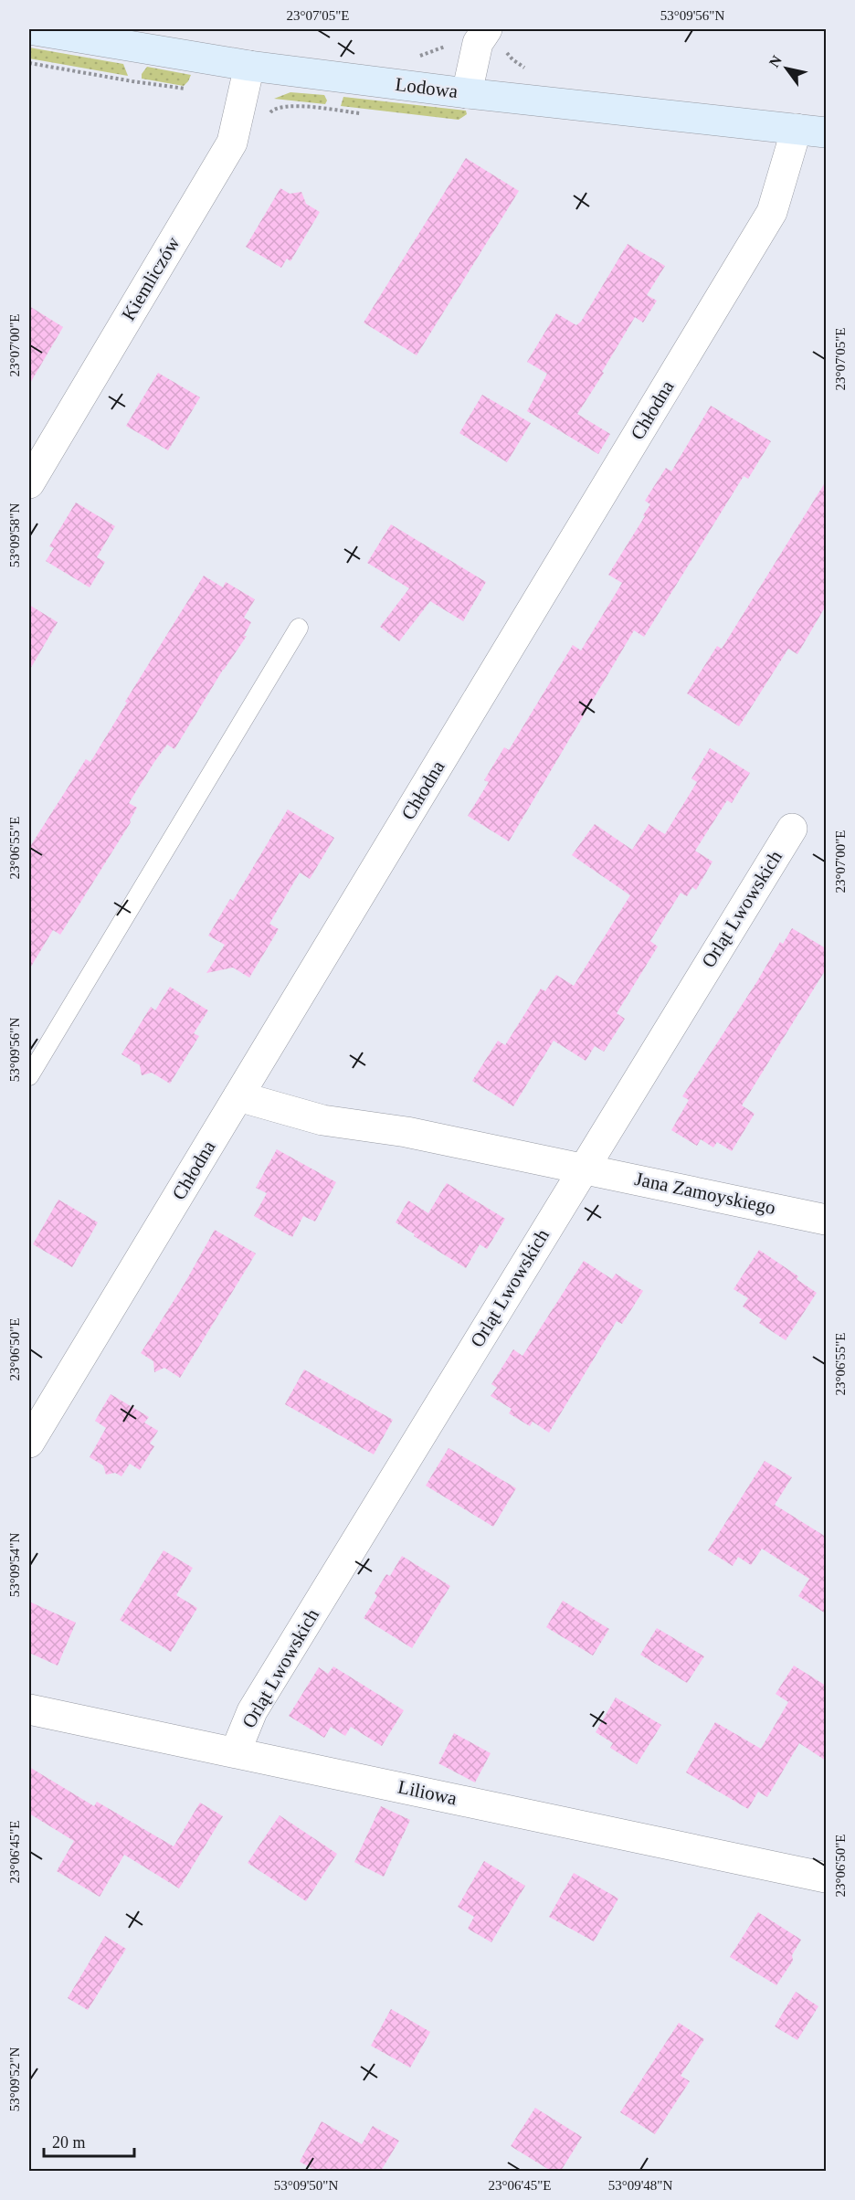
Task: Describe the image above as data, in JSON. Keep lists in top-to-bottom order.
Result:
{
  "streets": {
    "street": [
      "Lodowa",
      "Kiemliczów",
      "Chłodna",
      "Orląt Lwowskich",
      "Jana Zamoyskiego",
      "Liliowa"
    ]
  },
  "crossings": [
    ["Lodowa", "Kiemliczów"],
    ["Lodowa", "Chłodna"],
    ["Chłodna", "Jana Zamoyskiego"],
    ["Orląt Lwowskich", "Jana Zamoyskiego"],
    ["Orląt Lwowskich", "Liliowa"]
  ],
  "scale_bar": "20 m",
  "north": "top left",
  "coordinates": [
    "23°07'05\"E",
    "53°09'56\"N",
    "23°07'00\"E",
    "53°09'58\"N",
    "23°06'55\"E",
    "23°06'50\"E",
    "53°09'54\"N",
    "23°06'45\"E",
    "53°09'52\"N",
    "53°09'50\"N",
    "53°09'48\"N"
  ]
}
